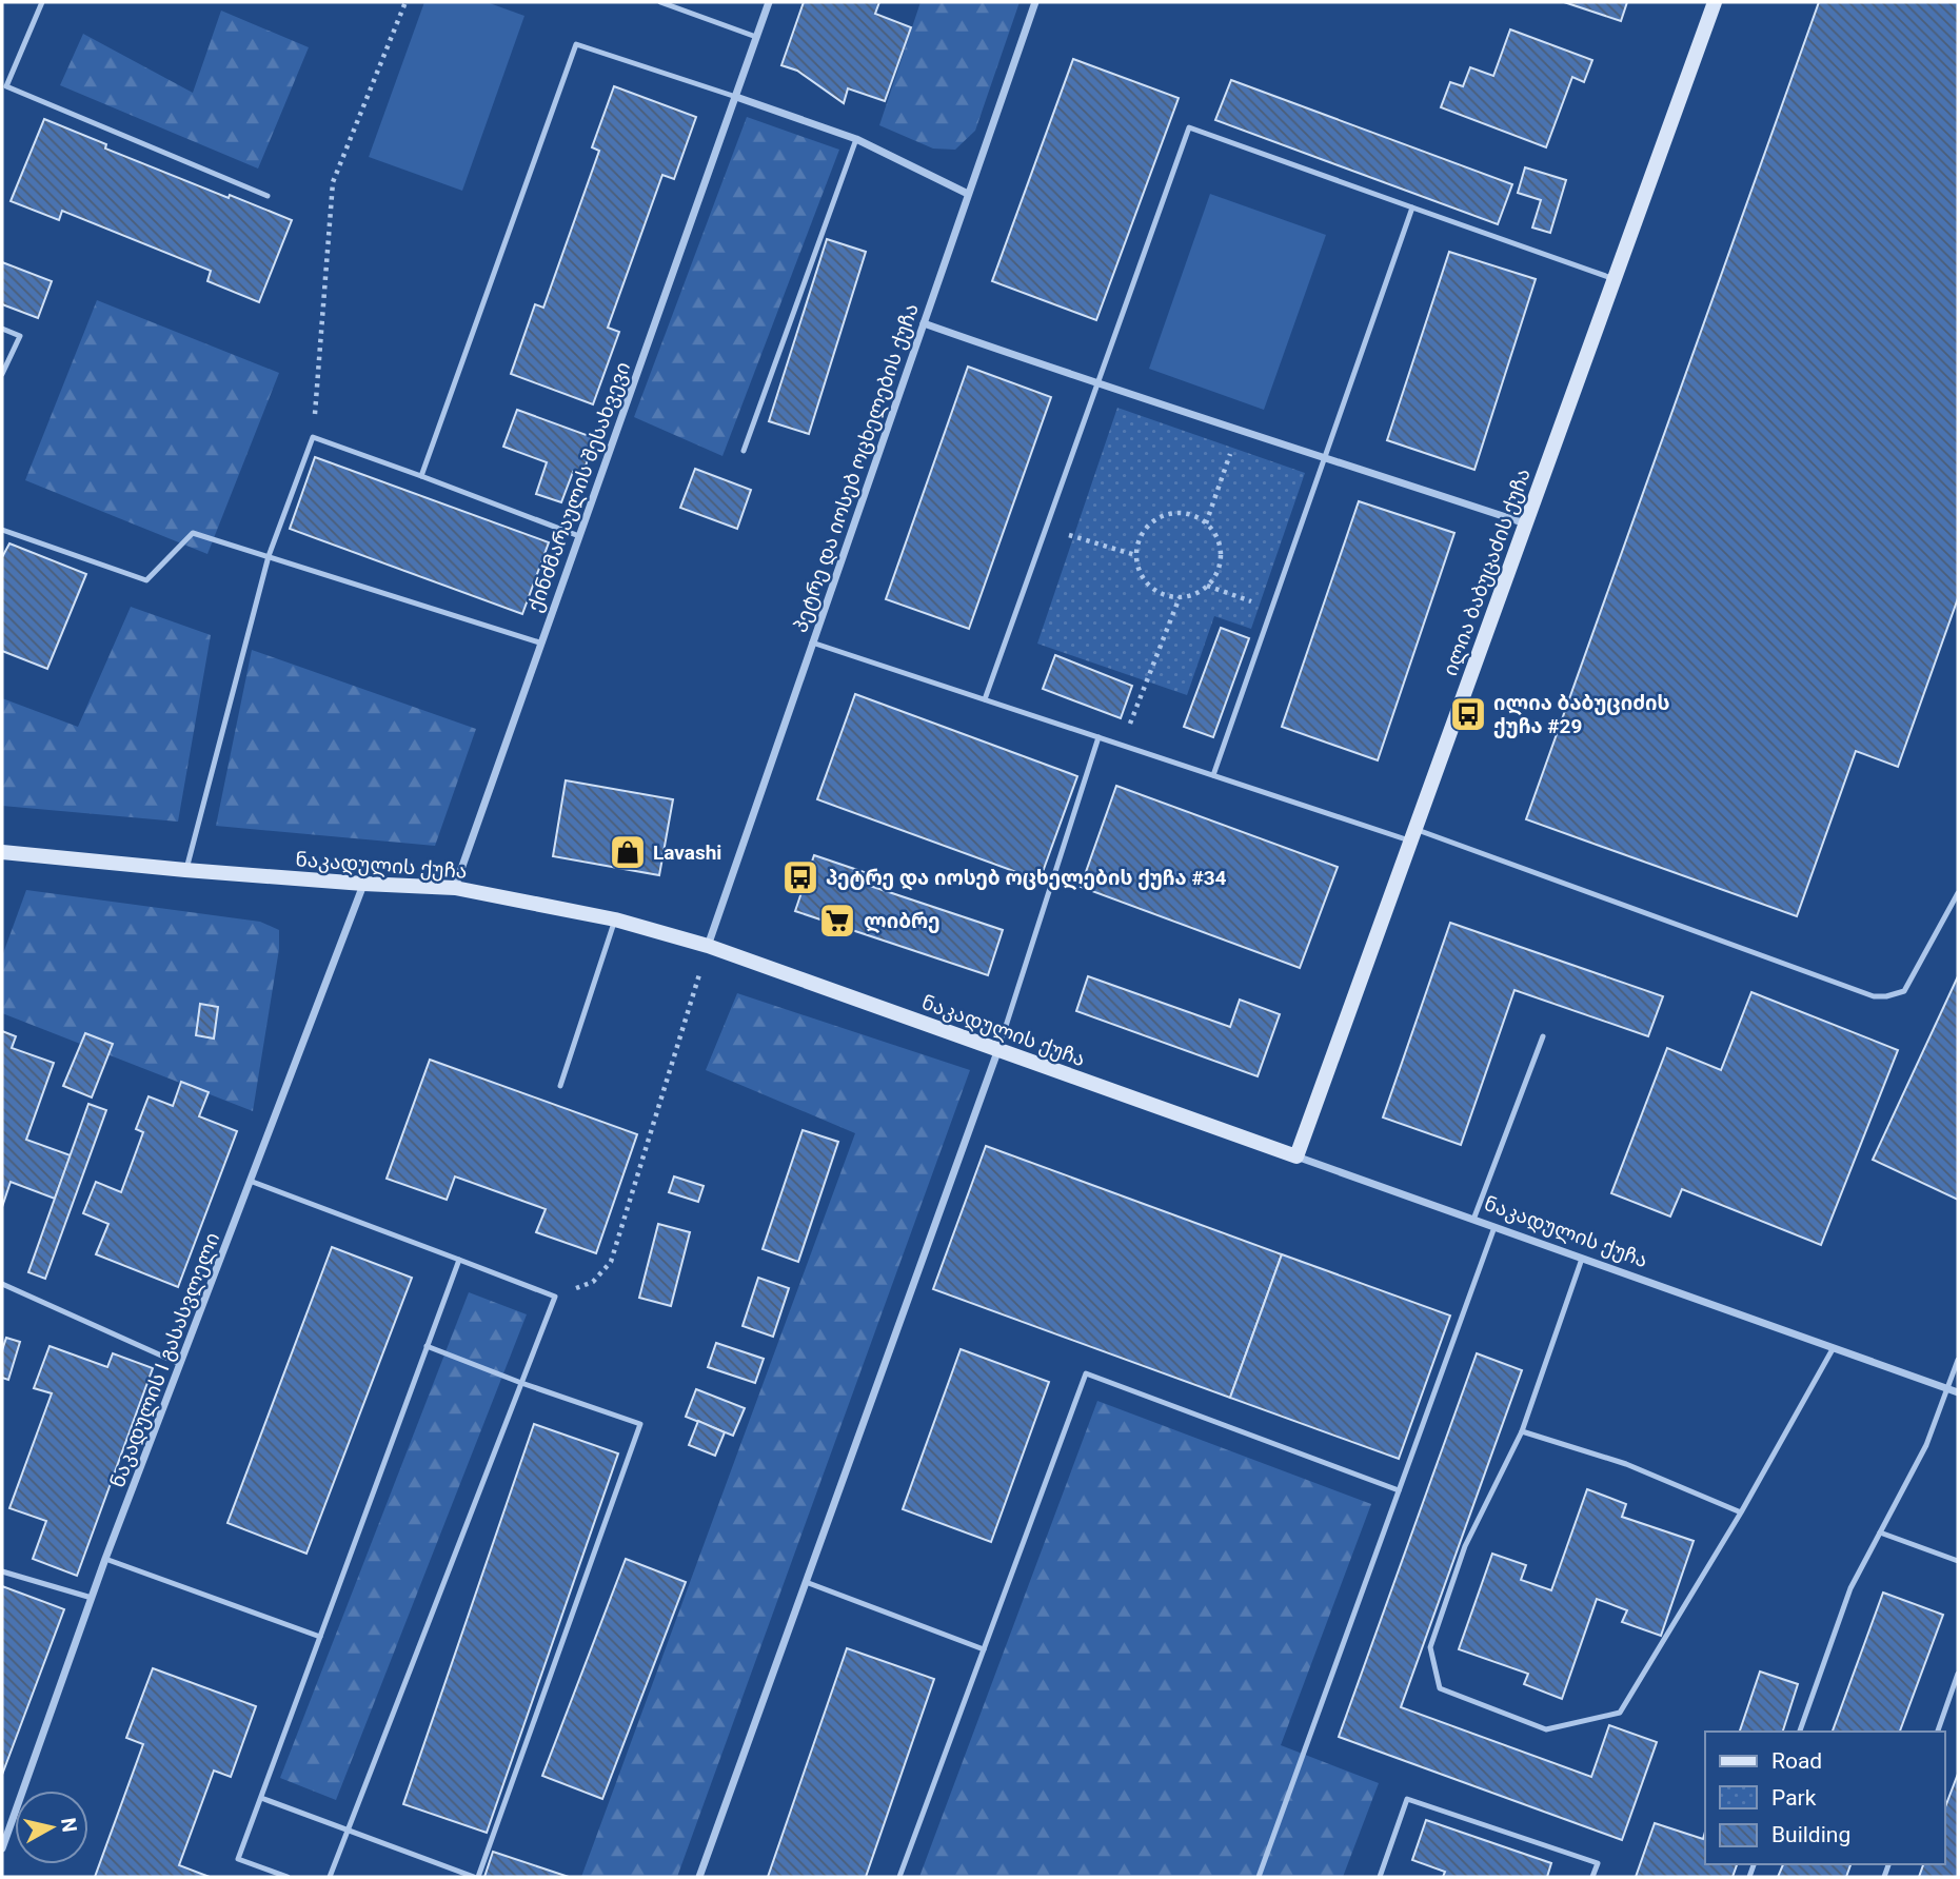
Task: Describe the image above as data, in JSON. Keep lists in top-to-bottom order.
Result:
{
  "streets": {
    "street": [
      "პეტრე და იოსებ ოცხელების ქუჩა",
      "ქინძმარაულის შესახვევი",
      "ილია ბაბუცაძის ქუჩა",
      "ნაკადულის ქუჩა",
      "ნაკადულის I გასასვლელი"
    ]
  },
  "crossings": [
    ["პეტრე და იოსებ ოცხელების ქუჩა", "ნაკადულის ქუჩა"],
    ["ქინძმარაულის შესახვევი", "ნაკადულის ქუჩა"],
    ["ილია ბაბუცაძის ქუჩა", "ნაკადულის ქუჩა"],
    ["ნაკადულის ქუჩა", "ნაკადულის I გასასვლელი"]
  ],
  "places": {
    "bus stop": ["ილია ბაბუციძის ქუჩა #29", "პეტრე და იოსებ ოცხელების ქუჩა #34"],
    "shop": ["Lavashi"],
    "supermarket": ["ლიბრე"]
  },
  "legend": ["Road", "Park", "Building"],
  "north": "right"
}
